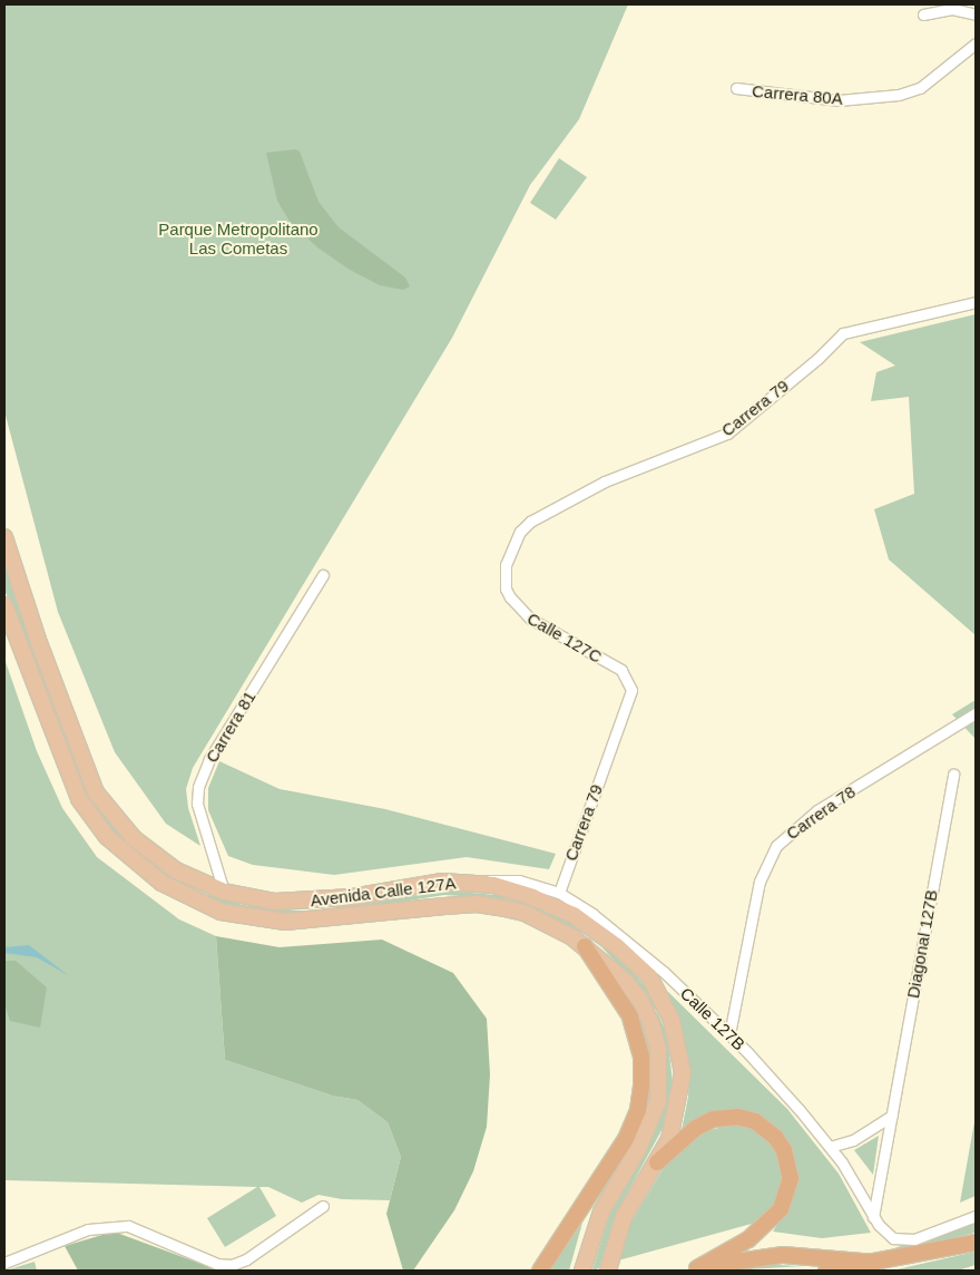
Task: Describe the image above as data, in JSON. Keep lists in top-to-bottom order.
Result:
{
  "streets": {
    "main road": ["Avenida Calle 127A"],
    "street": [
      "Carrera 80A",
      "Carrera 79",
      "Calle 127C",
      "Carrera 81",
      "Carrera 78",
      "Diagonal 127B",
      "Calle 127B"
    ]
  },
  "crossings": [
    ["Carrera 79", "Calle 127C"],
    ["Carrera 79", "Calle 127B"],
    ["Carrera 81", "Avenida Calle 127A"],
    ["Carrera 78", "Calle 127B"],
    ["Avenida Calle 127A", "Calle 127B"],
    ["Diagonal 127B", "Calle 127B"]
  ],
  "parks": ["Parque Metropolitano Las Cometas"]
}
